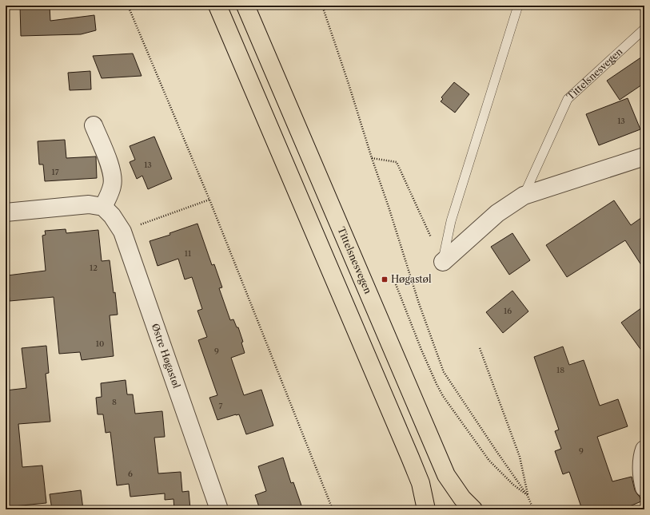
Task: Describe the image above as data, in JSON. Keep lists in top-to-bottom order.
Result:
{
  "streets": {
    "main road": ["Tittelsnesvegen"],
    "street": ["Østre Høgastøl"]
  },
  "places": {
    "transit": ["Høgastøl"]
  },
  "house_numbers": [
    "13",
    "13",
    "17",
    "11",
    "12",
    "16",
    "10",
    "9",
    "18",
    "8",
    "7",
    "9",
    "6"
  ]
}
